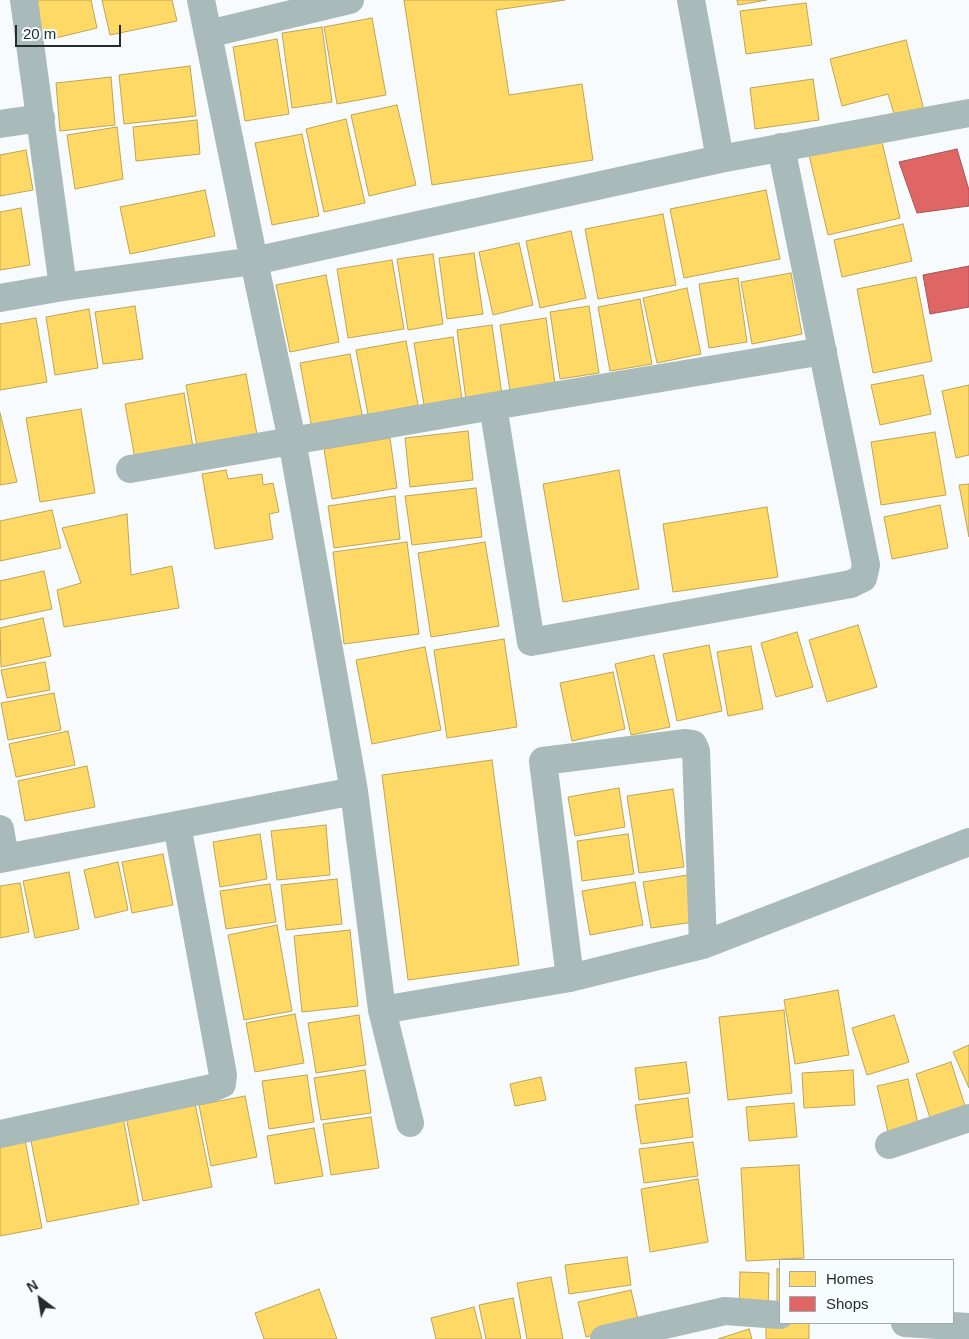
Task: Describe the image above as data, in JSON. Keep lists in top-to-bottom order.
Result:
{
  "legend": ["Homes", "Shops"],
  "scale_bar": "20 m",
  "north": "top left"
}
